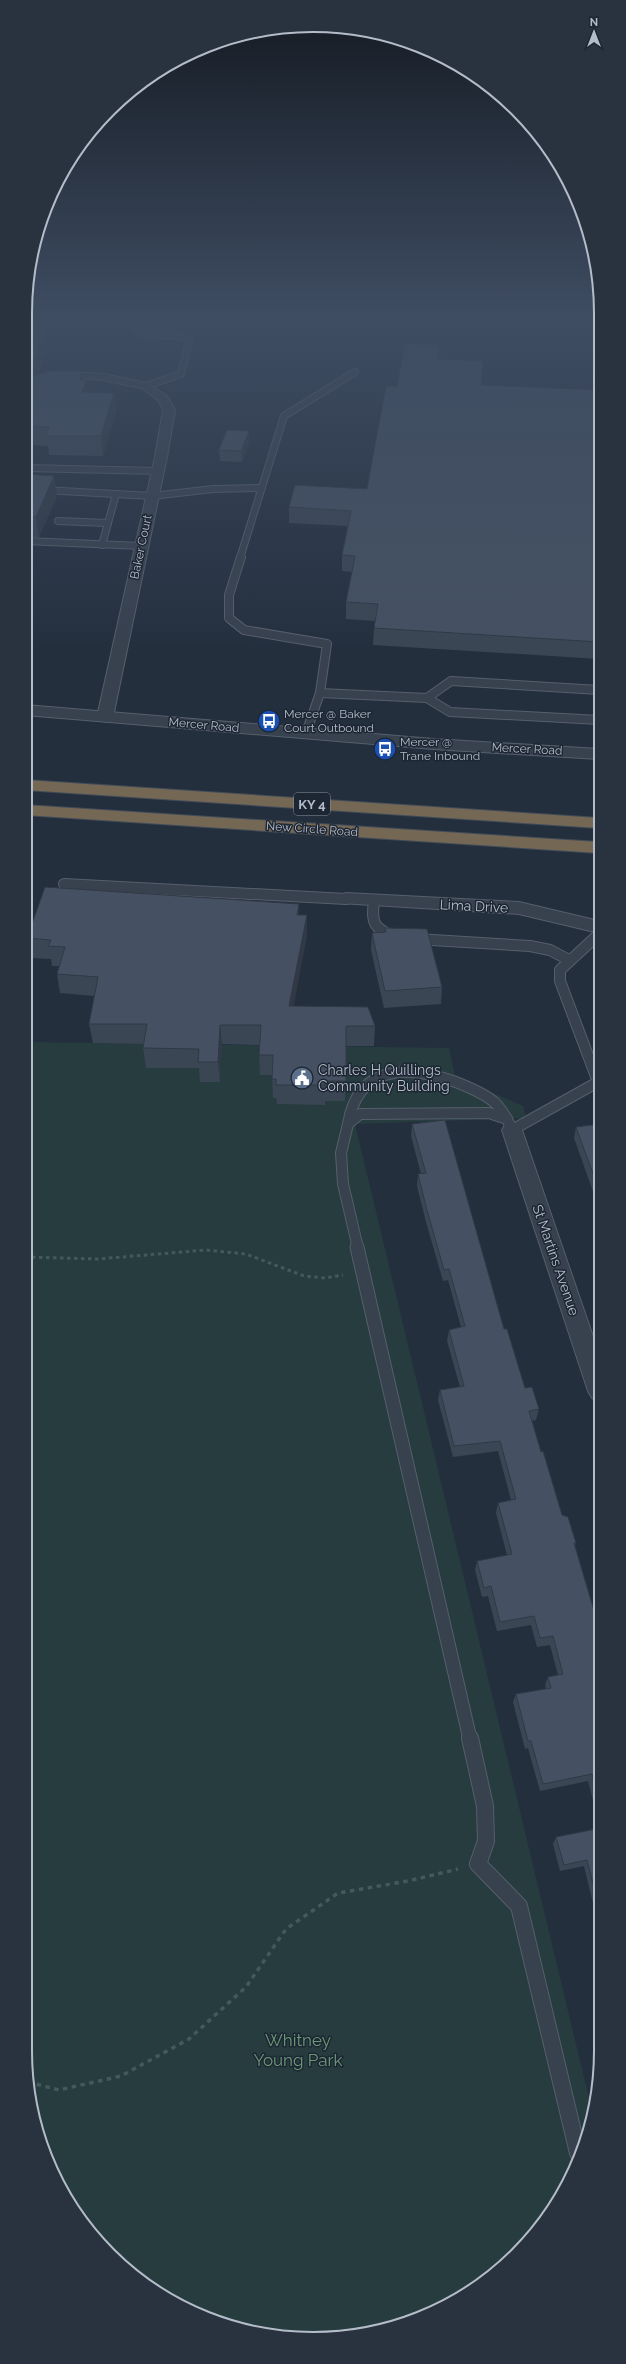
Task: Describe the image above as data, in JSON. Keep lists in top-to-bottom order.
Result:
{
  "streets": {
    "highway": ["KY 4", "New Circle Road"],
    "street": [
      "Baker Court",
      "Mercer Road",
      "Lima Drive",
      "St Martins Avenue"
    ]
  },
  "crossings": [
    ["Baker Court", "Mercer Road"]
  ],
  "parks": ["Whitney Young Park"],
  "places": {
    "bus stop": ["Mercer @ Baker Court Outbound", "Mercer @ Trane Inbound"],
    "public building": ["Charles H Quillings Community Building"]
  },
  "north": "top"
}
